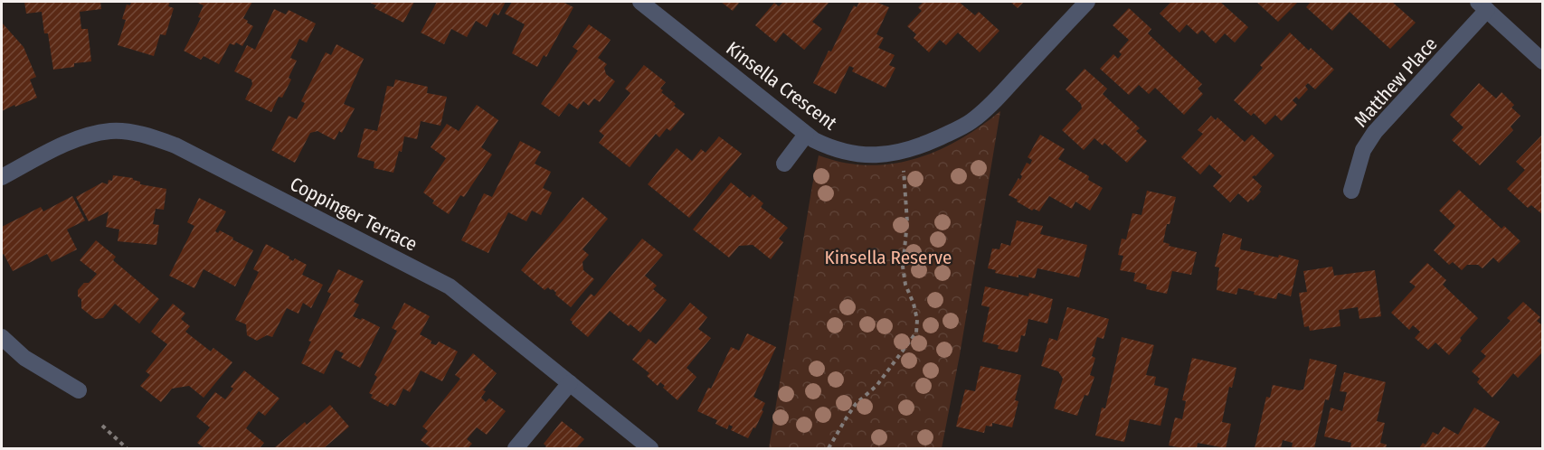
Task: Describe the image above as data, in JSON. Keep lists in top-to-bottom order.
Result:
{
  "streets": {
    "street": ["Matthew Place", "Kinsella Crescent", "Coppinger Terrace"]
  },
  "parks": ["Kinsella Reserve"]
}
